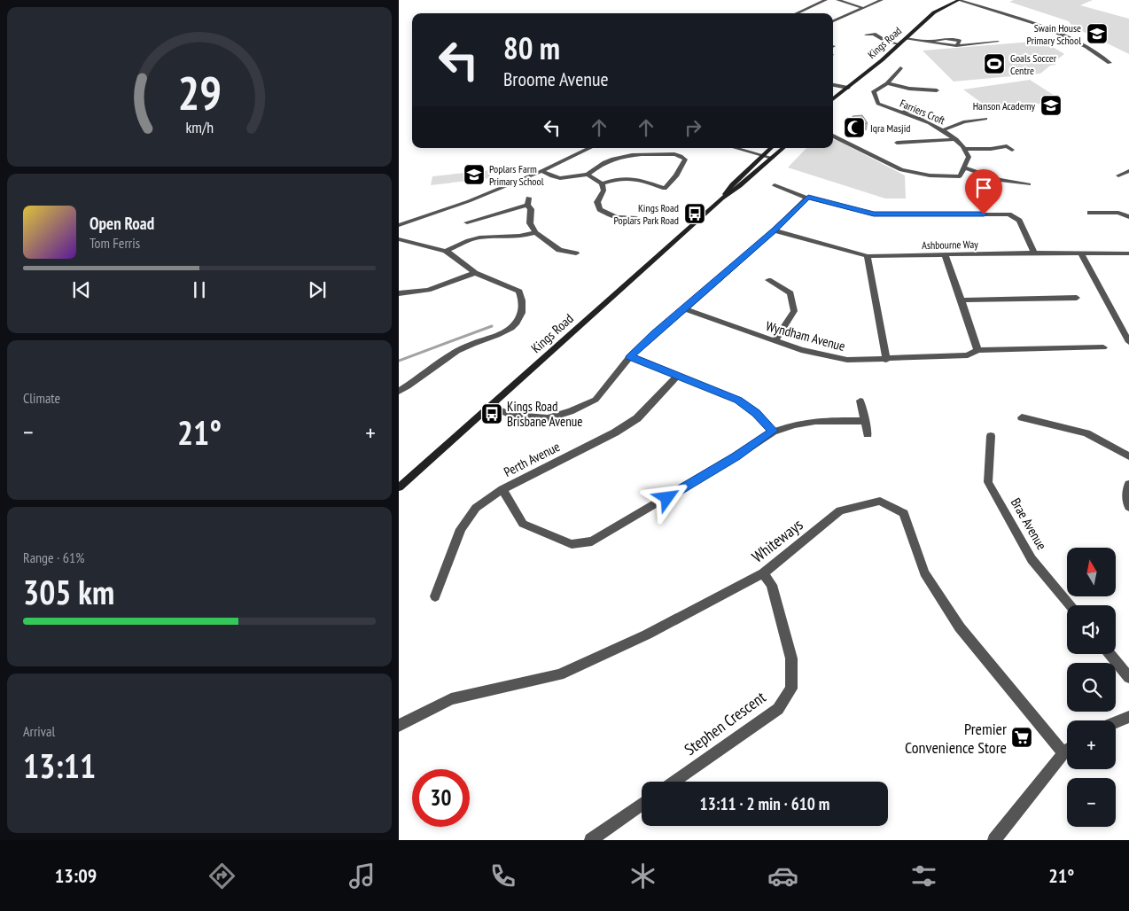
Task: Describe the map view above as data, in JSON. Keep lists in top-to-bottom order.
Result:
{
  "streets": {
    "street": [
      "Kings Road",
      "Farriers Croft",
      "Ashbourne Way",
      "Wyndham Avenue",
      "Perth Avenue",
      "Brae Avenue",
      "Whiteways",
      "Stephen Crescent"
    ]
  },
  "crossings": [
    ["Whiteways", "Stephen Crescent"]
  ],
  "places": {
    "school or university": ["Swain House Primary School", "Hanson Academy", "Poplars Farm Primary School"],
    "sports": ["Goals Soccer Centre"],
    "mosque": ["Iqra Masjid"],
    "bus stop": ["Kings Road Poplars Park Road", "Kings Road Brisbane Avenue"],
    "supermarket": ["Premier Convenience Store"]
  },
  "north": "top",
  "page": {
    "turn": ["80 m", "Broome Avenue"],
    "song": ["Open Road", "Tom Ferris"],
    "tile": [
      "Climate",
      ["Range · 61%", "305 km"],
      ["Arrival", "13:11"]
    ],
    "heat": ["−", "21°", "+"],
    "map_buttons": ["+", "−"],
    "limit": "30",
    "trip": "13:11 · 2 min · 610 m",
    "tabs": ["13:09", "21°"],
    "gauge": ["29", "km/h"]
  }
}
